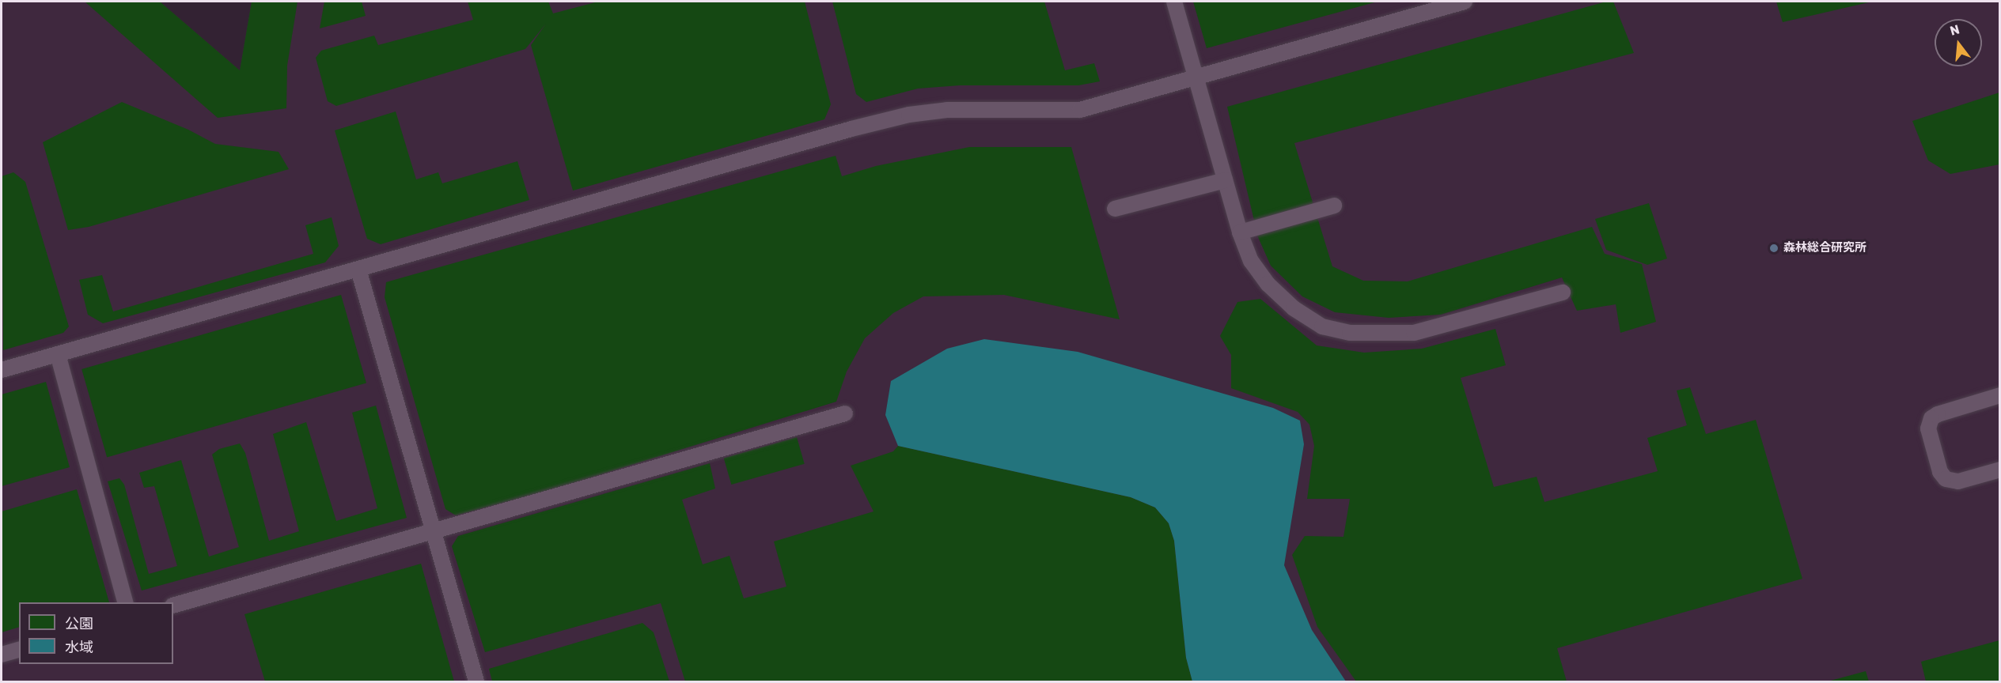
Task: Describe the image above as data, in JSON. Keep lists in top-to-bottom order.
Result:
{
  "places": ["森林総合研究所"],
  "legend": ["公園", "水域"],
  "north": "top"
}
